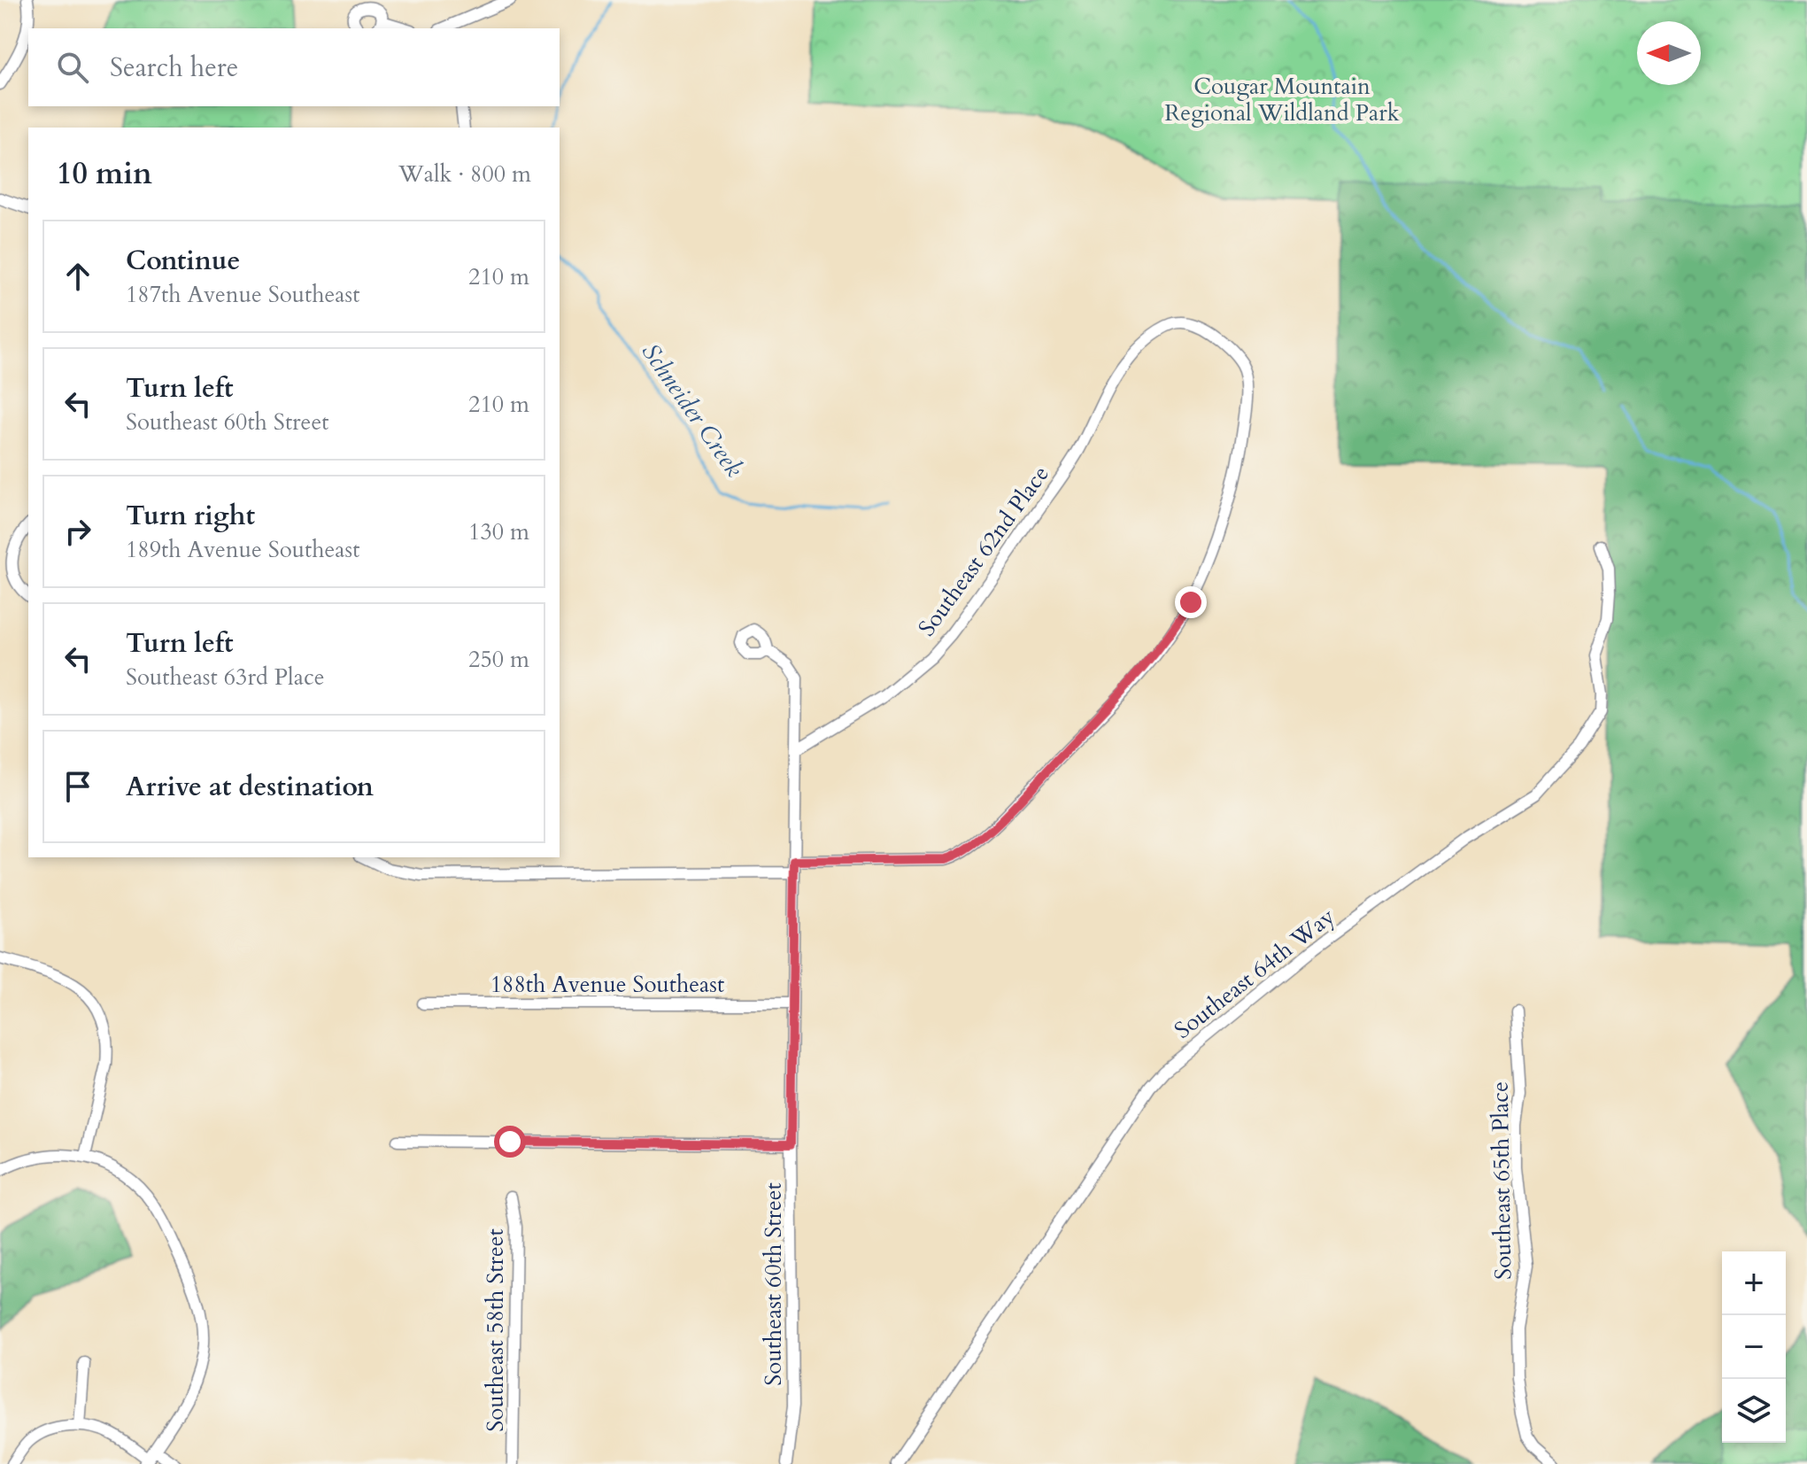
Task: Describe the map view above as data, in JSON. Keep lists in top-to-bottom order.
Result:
{
  "streets": {
    "street": [
      "Southeast 62nd Place",
      "Southeast 64th Way",
      "188th Avenue Southeast",
      "Southeast 65th Place",
      "Southeast 60th Street",
      "Southeast 58th Street"
    ]
  },
  "crossings": [
    ["Southeast 62nd Place", "Southeast 60th Street"],
    ["188th Avenue Southeast", "Southeast 60th Street"]
  ],
  "water": ["Schneider Creek"],
  "parks": ["Cougar Mountain Regional Wildland Park"],
  "north": "left",
  "page": {
    "search": "Search here",
    "heading": ["10 min", "Walk · 800 m"],
    "list": [
      ["Continue", "187th Avenue Southeast", "210 m"],
      ["Turn left", "Southeast 60th Street", "210 m"],
      ["Turn right", "189th Avenue Southeast", "130 m"],
      ["Turn left", "Southeast 63rd Place", "250 m"],
      "Arrive at destination"
    ],
    "map_buttons": ["+", "−"]
  }
}
